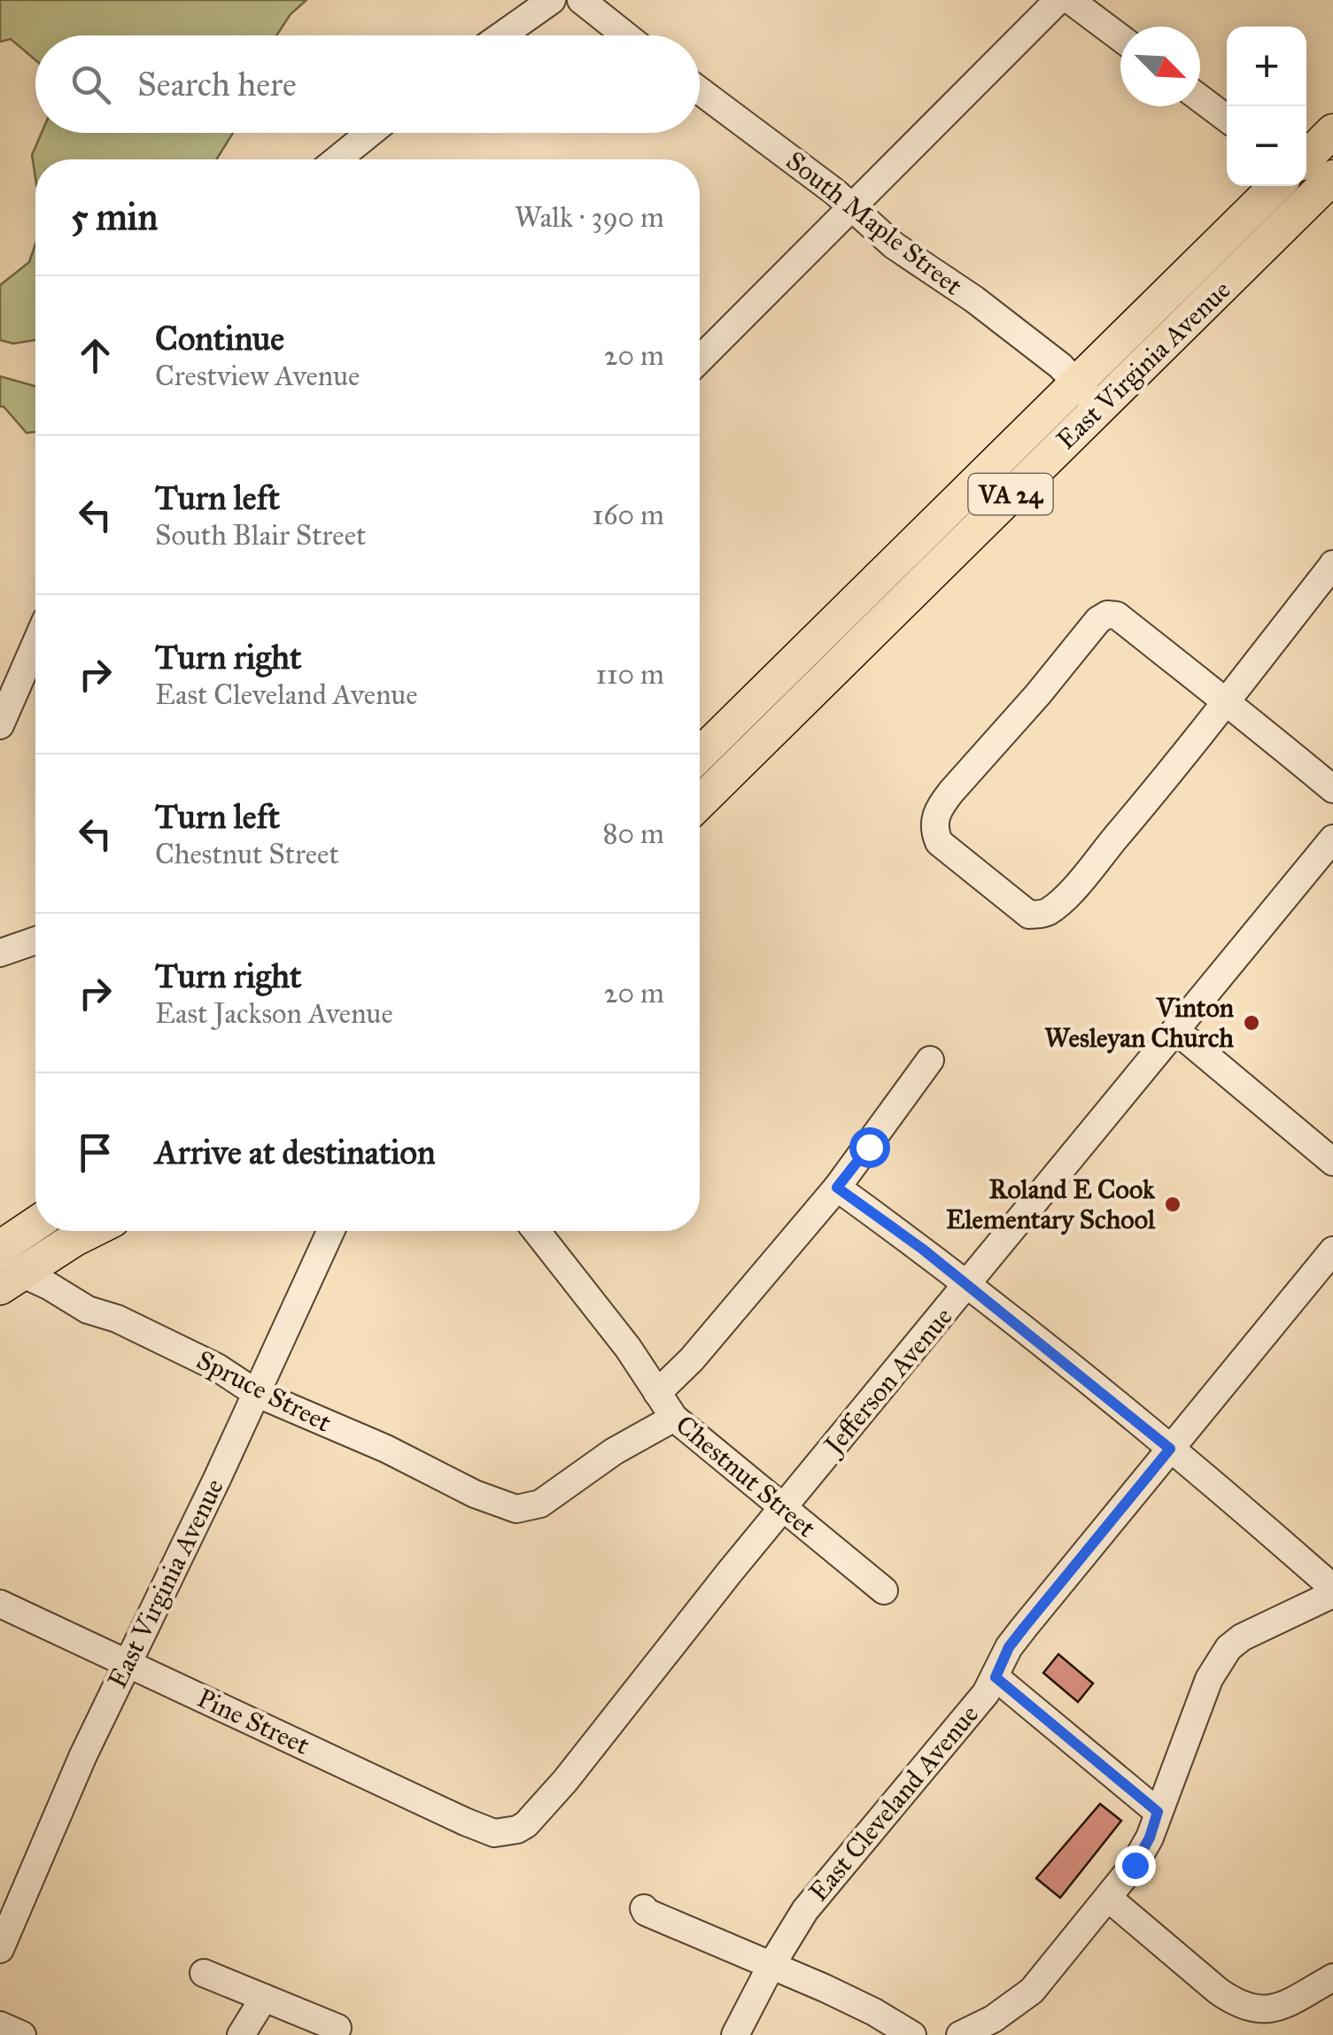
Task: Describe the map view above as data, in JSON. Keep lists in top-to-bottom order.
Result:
{
  "streets": {
    "main road": ["East Virginia Avenue", "VA 24"],
    "street": [
      "South Maple Street",
      "Jefferson Avenue",
      "Spruce Street",
      "Chestnut Street",
      "Pine Street",
      "East Cleveland Avenue"
    ]
  },
  "crossings": [
    ["South Maple Street", "East Virginia Avenue"],
    ["East Virginia Avenue", "Spruce Street"],
    ["East Virginia Avenue", "Pine Street"],
    ["Jefferson Avenue", "Chestnut Street"],
    ["Jefferson Avenue", "Pine Street"],
    ["Spruce Street", "Chestnut Street"]
  ],
  "places": ["Vinton Wesleyan Church", "Roland E Cook Elementary School"],
  "north": "bottom right",
  "page": {
    "map_buttons": ["+", "−"],
    "search": "Search here",
    "heading": ["5 min", "Walk · 390 m"],
    "list": [
      ["Continue", "Crestview Avenue", "20 m"],
      ["Turn left", "South Blair Street", "160 m"],
      ["Turn right", "East Cleveland Avenue", "110 m"],
      ["Turn left", "Chestnut Street", "80 m"],
      ["Turn right", "East Jackson Avenue", "20 m"],
      "Arrive at destination"
    ]
  }
}
